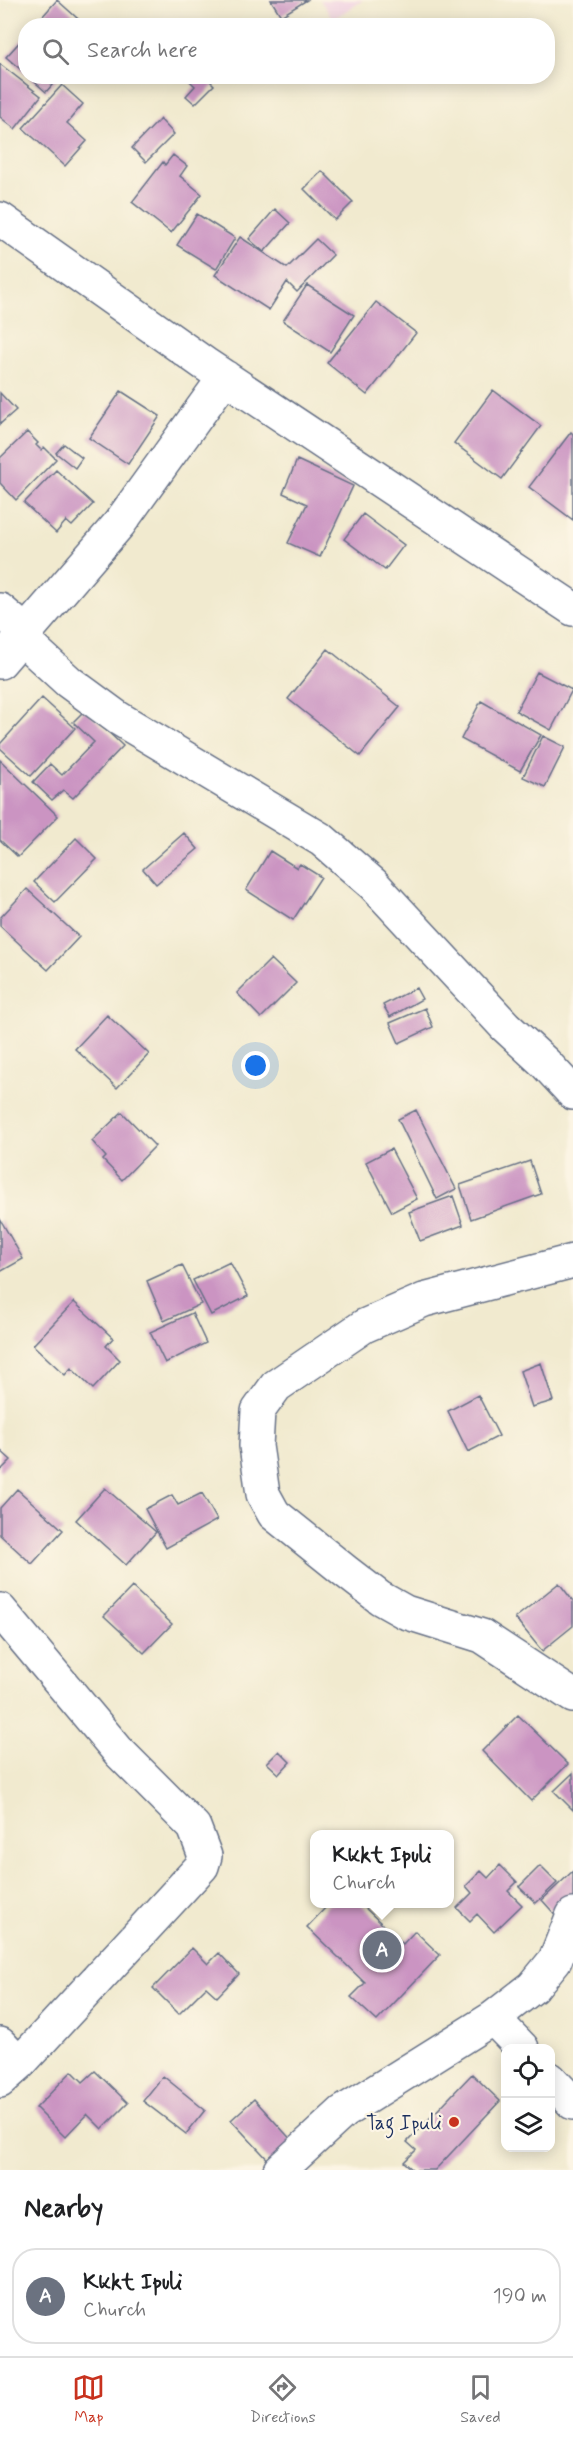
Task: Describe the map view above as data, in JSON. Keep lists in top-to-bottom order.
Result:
{
  "places": ["Tag Ipuli"],
  "page": {
    "search": "Search here",
    "popup": ["Kkkt Ipuli", "Church"],
    "pins": "A",
    "heading": "Nearby",
    "list": [
      {
        "mark": "A",
        "name": "Kkkt Ipuli",
        "note": "Church",
        "value": "190 m"
      }
    ],
    "nav": ["Map", "Directions", "Saved"]
  }
}
